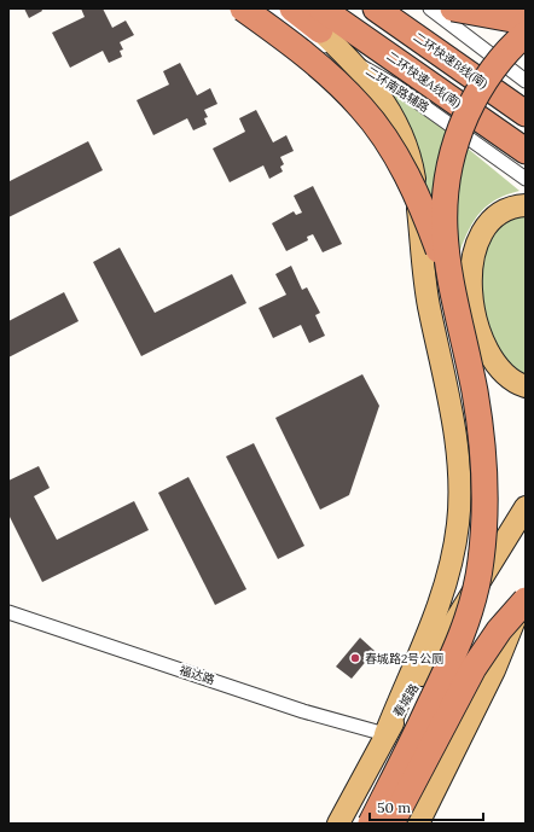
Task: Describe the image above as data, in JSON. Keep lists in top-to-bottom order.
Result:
{
  "streets": {
    "highway": ["二环快速B线(南)", "二环快速A线(南)"],
    "main road": ["春城路"],
    "street": ["二环南路辅路", "福达路"]
  },
  "crossings": [
    ["福达路", "春城路"]
  ],
  "places": ["春城路2号公厕"],
  "scale_bar": "50 m"
}
